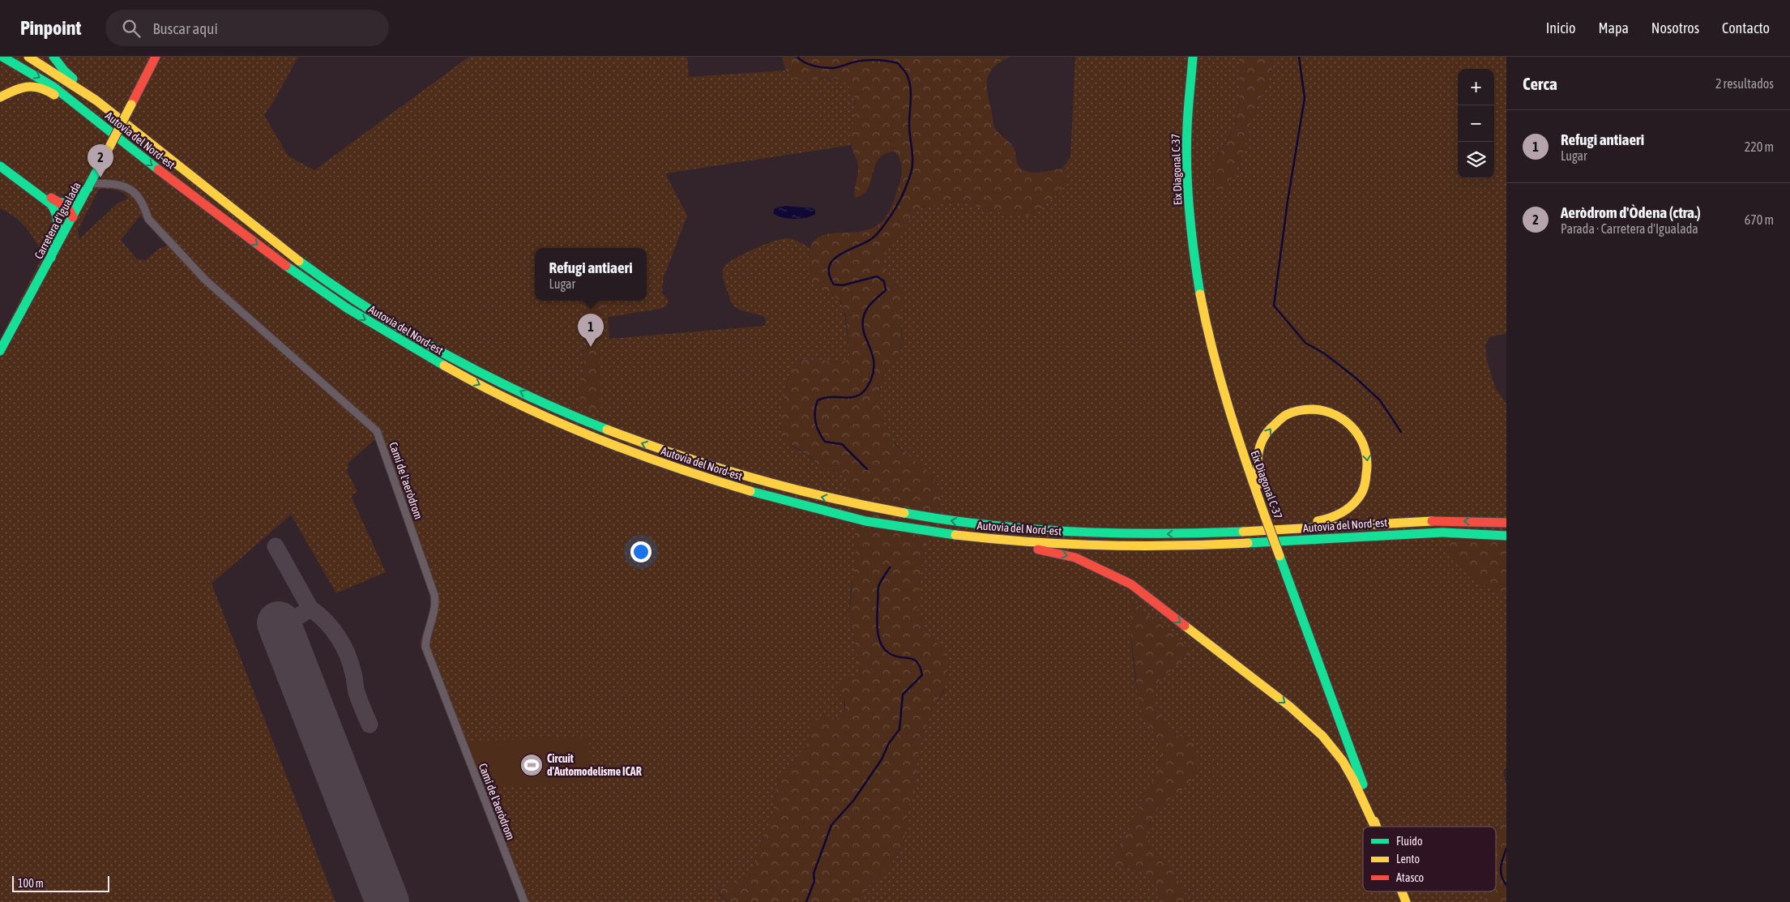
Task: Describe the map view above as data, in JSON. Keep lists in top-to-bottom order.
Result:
{
  "streets": {
    "main road": ["Autovia del Nord-est", "Eix Diagonal C-37", "Carretera d'Igualada"],
    "street": ["Camí de l'aeròdrom"]
  },
  "crossings": [
    ["Carretera d'Igualada", "Camí de l'aeròdrom"]
  ],
  "places": {
    "sports": ["Circuit d'Automodelisme ICAR"]
  },
  "legend": ["Fluido", "Lento", "Atasco"],
  "scale_bar": "100 m",
  "page": {
    "header": "Pinpoint",
    "search": "Buscar aquí",
    "nav": [
      "Inicio",
      "Mapa",
      "Nosotros",
      "Contacto"
    ],
    "heading": ["Cerca", "2 resultados"],
    "map_buttons": ["+", "−"],
    "list": [
      {
        "mark": "1",
        "name": "Refugi antiaeri",
        "note": "Lugar",
        "value": "220 m"
      },
      {
        "mark": "2",
        "name": "Aeròdrom d'Òdena (ctra.)",
        "note": "Parada · Carretera d'Igualada",
        "value": "670 m"
      }
    ],
    "pins": ["2", "1"],
    "popup": ["Refugi antiaeri", "Lugar"],
    "scale": "100 m"
  }
}
